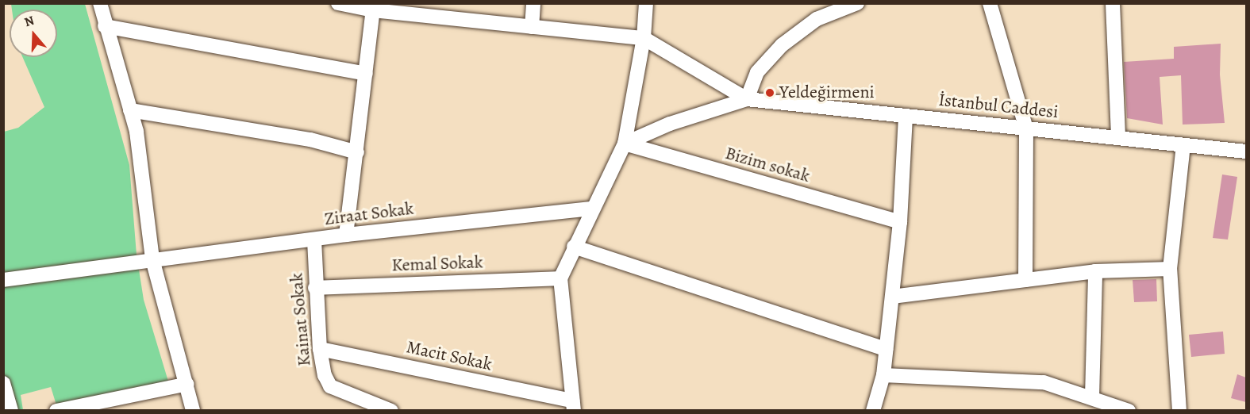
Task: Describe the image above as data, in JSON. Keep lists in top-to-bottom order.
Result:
{
  "streets": {
    "street": [
      "İstanbul Caddesi",
      "Bizim sokak",
      "Ziraat Sokak",
      "Kemal Sokak",
      "Kainat Sokak",
      "Macit Sokak"
    ]
  },
  "crossings": [
    ["Ziraat Sokak", "Kainat Sokak"],
    ["Kemal Sokak", "Kainat Sokak"],
    ["Kainat Sokak", "Macit Sokak"]
  ],
  "places": ["Yeldeğirmeni"],
  "north": "top"
}
